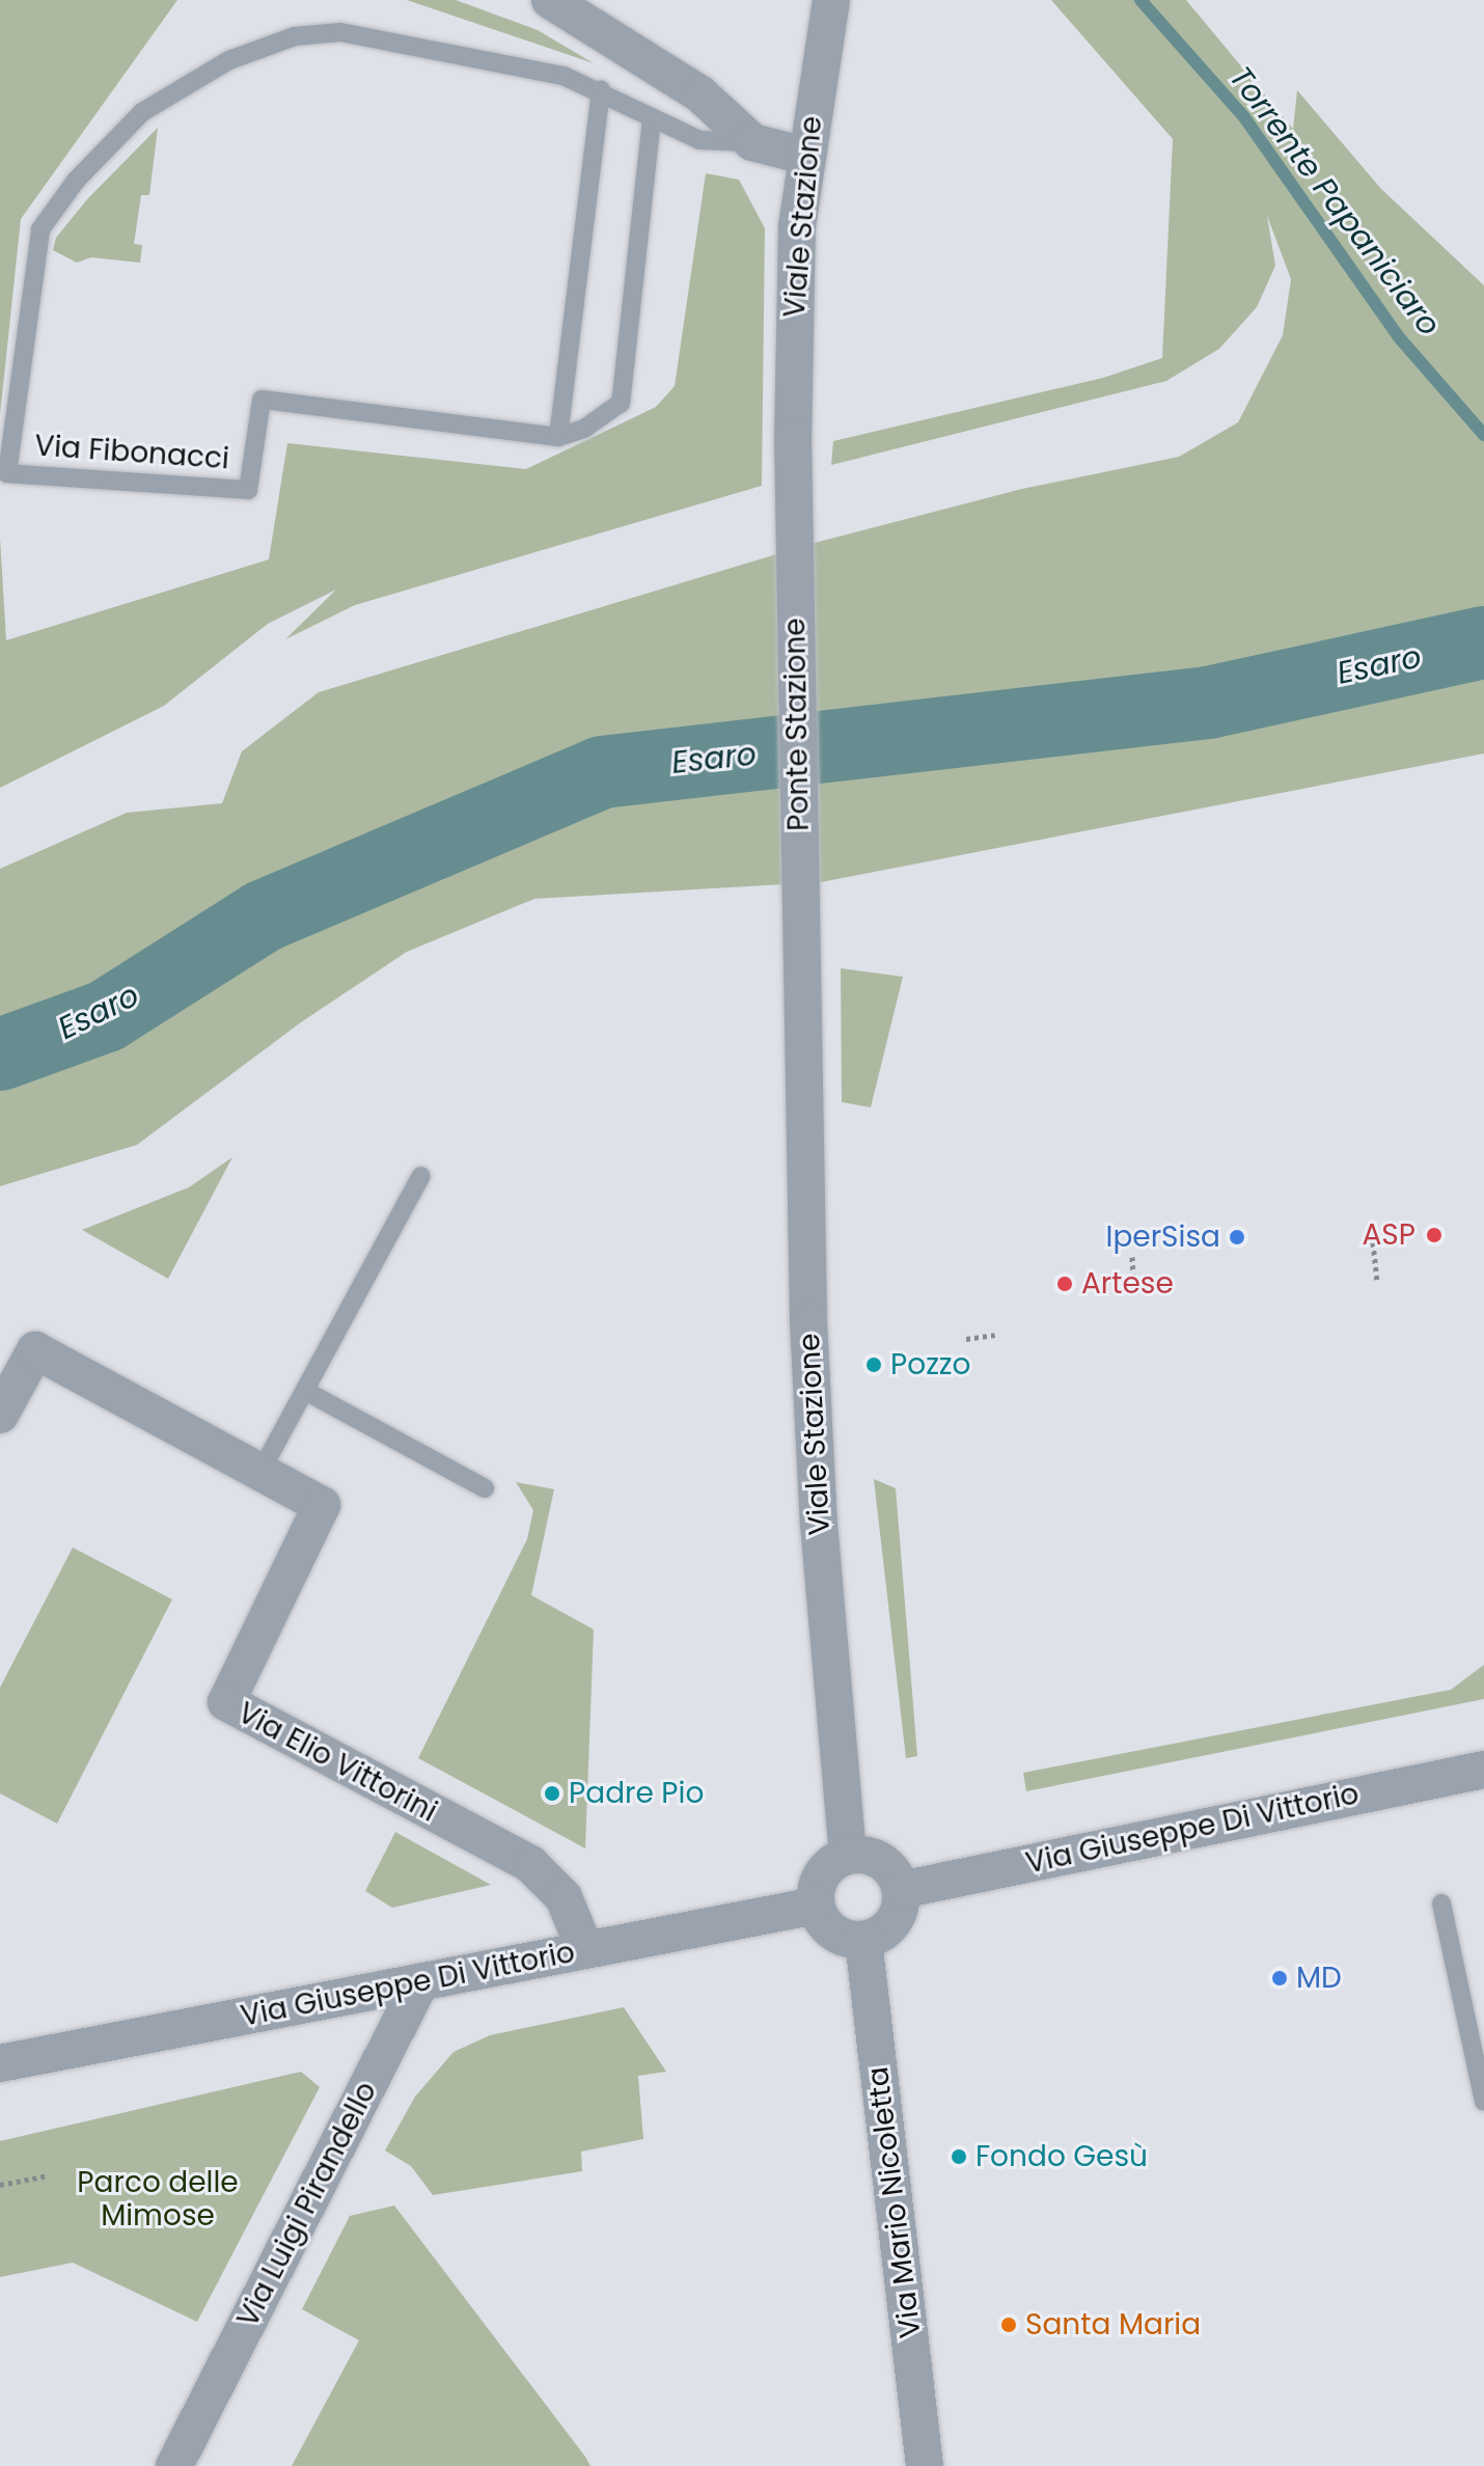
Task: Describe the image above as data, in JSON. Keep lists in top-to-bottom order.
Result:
{
  "streets": {
    "street": [
      "Viale Stazione",
      "Ponte Stazione",
      "Via Elio Vittorini",
      "Via Giuseppe Di Vittorio",
      "Via Mario Nicoletta",
      "Via Luigi Pirandello"
    ],
    "lane": ["Via Fibonacci"]
  },
  "crossings": [
    ["Viale Stazione", "Ponte Stazione"],
    ["Viale Stazione", "Via Giuseppe Di Vittorio"],
    ["Viale Stazione", "Via Mario Nicoletta"],
    ["Via Elio Vittorini", "Via Giuseppe Di Vittorio"],
    ["Via Giuseppe Di Vittorio", "Via Mario Nicoletta"],
    ["Via Giuseppe Di Vittorio", "Via Luigi Pirandello"]
  ],
  "water": ["Torrente Papaniciaro", "Esaro"],
  "parks": ["Parco delle Mimose"],
  "places": [
    "ASP",
    "IperSisa",
    "Artese",
    "Pozzo",
    "Padre Pio",
    "MD",
    "Fondo Gesù",
    "Santa Maria"
  ]
}
